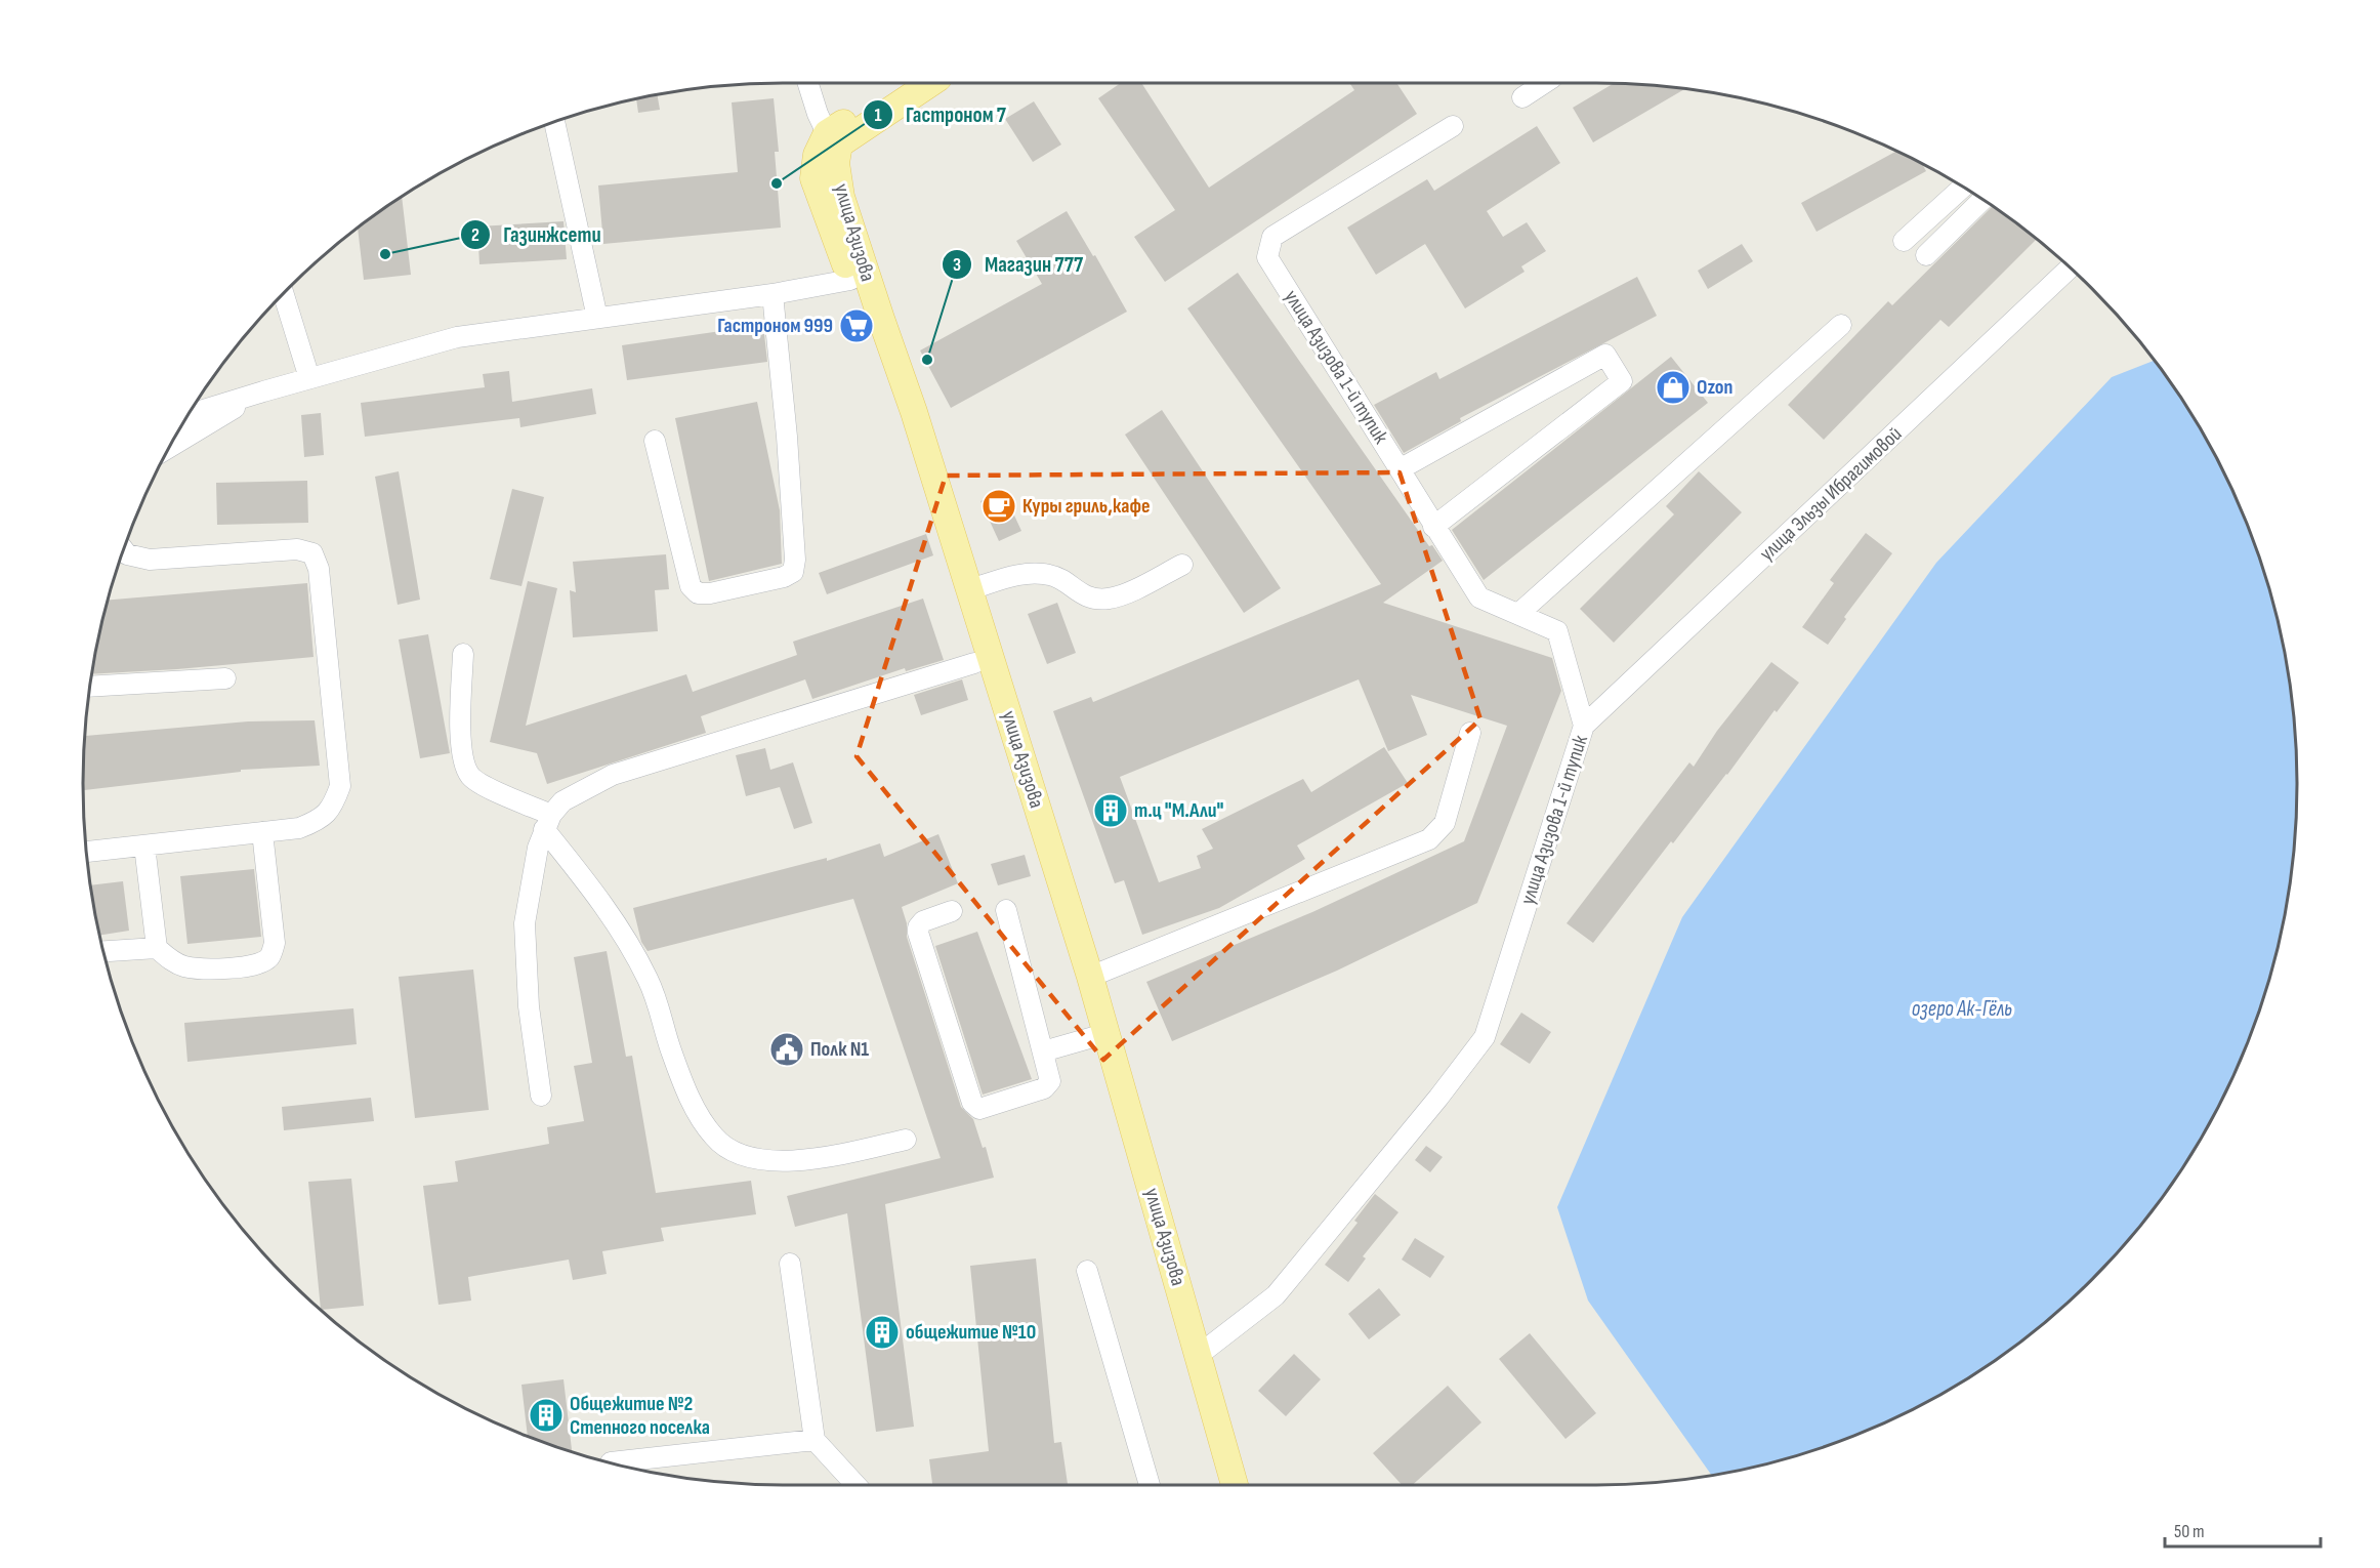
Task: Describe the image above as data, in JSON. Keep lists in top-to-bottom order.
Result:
{
  "streets": {
    "main road": ["улица Азизова"],
    "street": ["улица Азизова 1-й тупик", "улица Эльзы Ибрагимовой"]
  },
  "crossings": [
    ["улица Азизова", "улица Азизова 1-й тупик"],
    ["улица Азизова 1-й тупик", "улица Эльзы Ибрагимовой"]
  ],
  "water": ["озеро Ак-Гёль"],
  "places": {
    "other": ["Гастроном 7", "Газинжсети", "Магазин 777"],
    "supermarket": ["Гастроном 999"],
    "shop": ["Ozon"],
    "cafe": ["Куры гриль,кафе"],
    "building": ["т.ц \"М.Али\"", "общежитие №10", "Общежитие №2 Степного поселка"],
    "public building": ["Полк N1"]
  },
  "scale_bar": "50 m"
}
